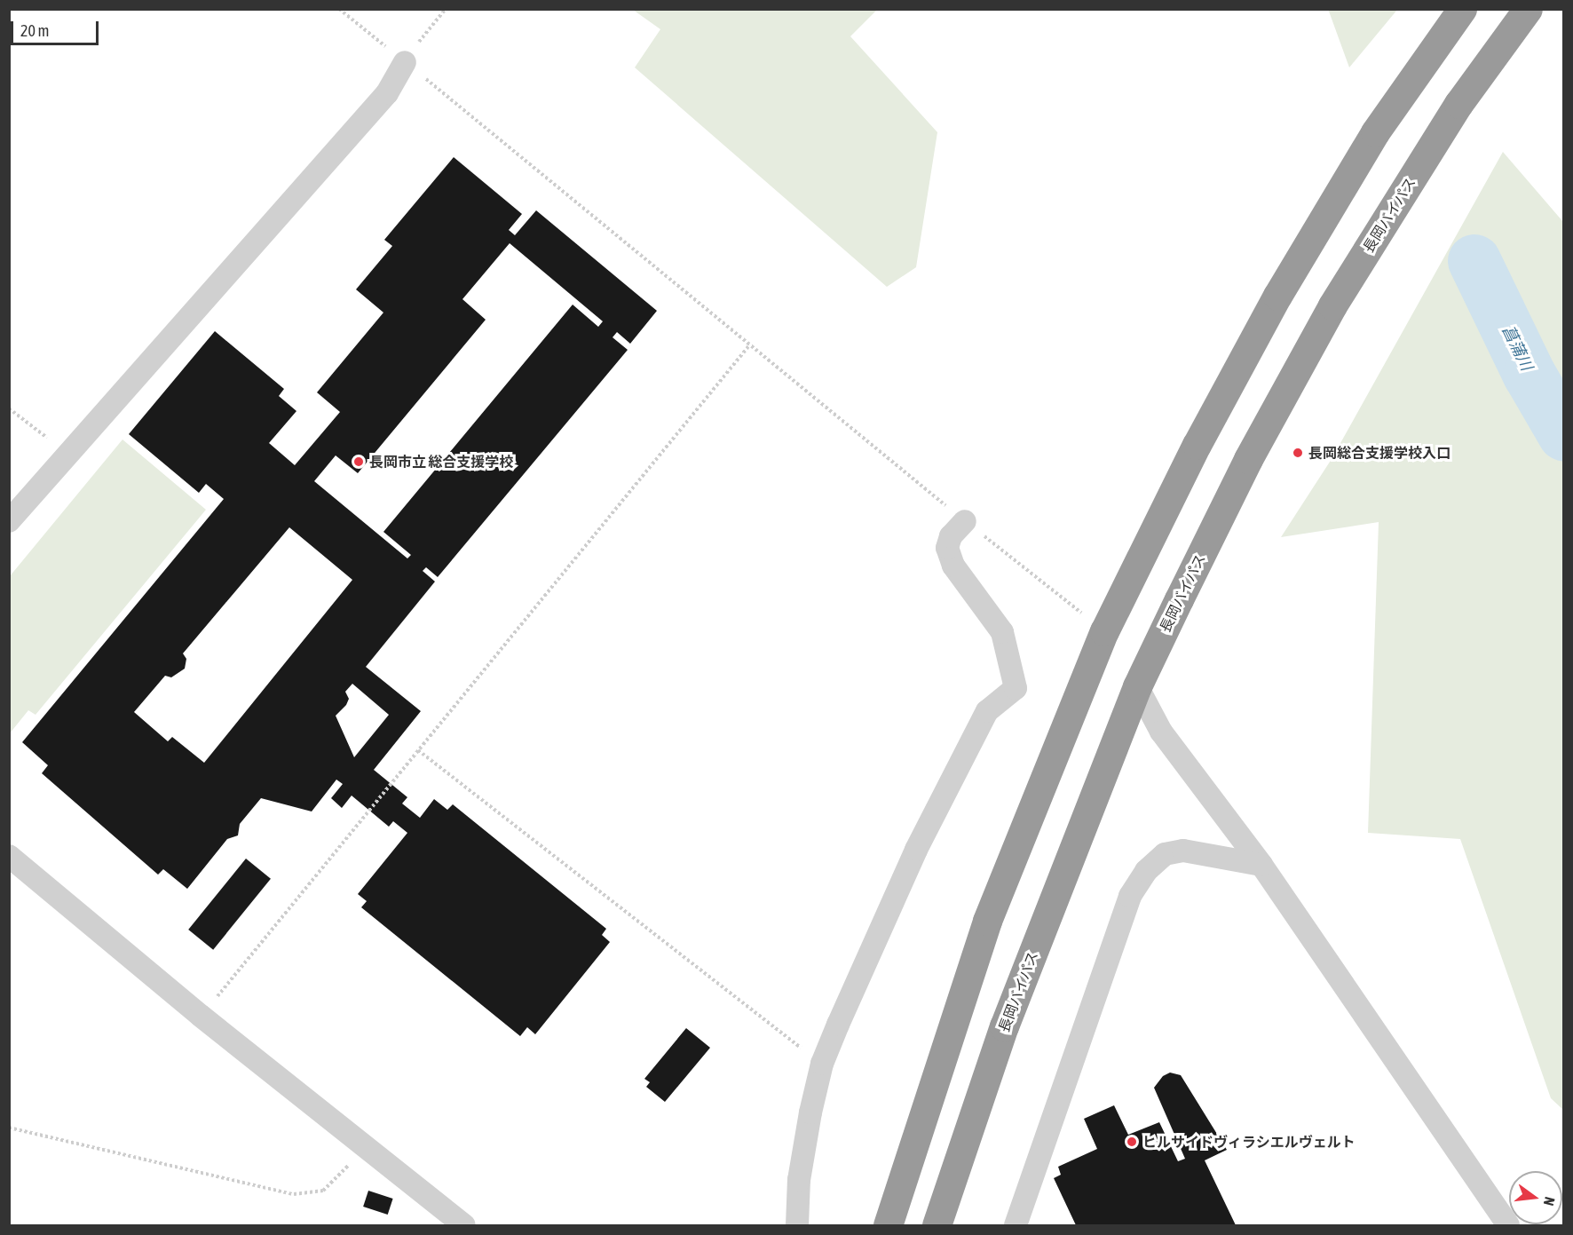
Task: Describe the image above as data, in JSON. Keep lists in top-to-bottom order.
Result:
{
  "streets": {
    "highway": ["長岡バイパス"]
  },
  "water": ["菖蒲川"],
  "places": ["長岡総合支援学校入口", "長岡市立 総合支援学校", "ヒルサイドヴィラシエルヴェルト"],
  "scale_bar": "20 m",
  "north": "right"
}
